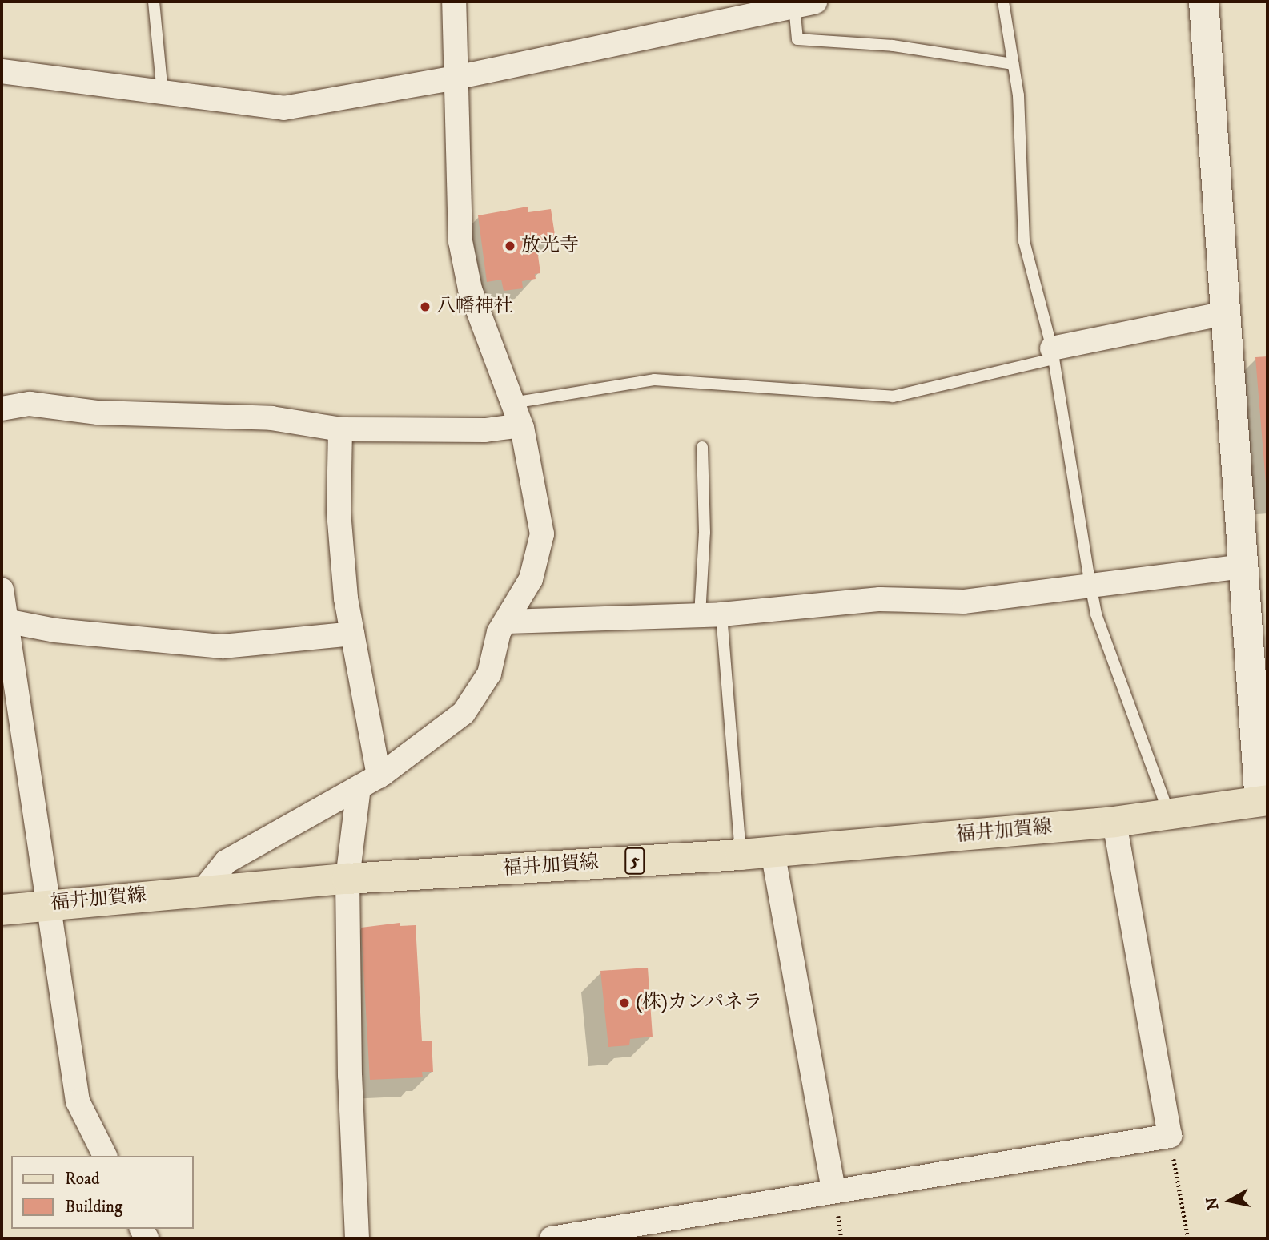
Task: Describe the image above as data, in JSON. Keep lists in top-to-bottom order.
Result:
{
  "streets": {
    "main road": ["福井加賀線", "5"]
  },
  "places": ["放光寺", "八幡神社", "(株)カンパネラ"],
  "legend": ["Road", "Building"],
  "north": "left"
}
